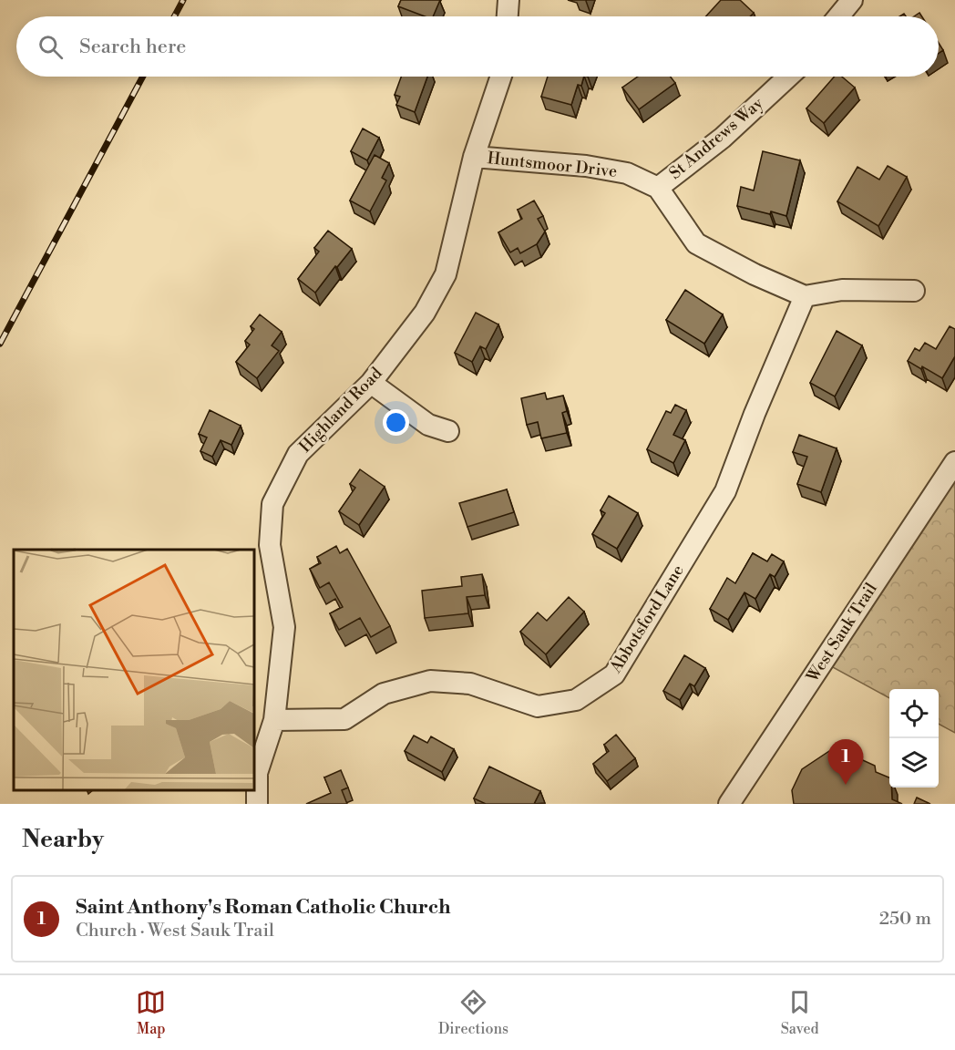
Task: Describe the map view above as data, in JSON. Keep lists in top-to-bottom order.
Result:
{
  "streets": {
    "street": [
      "St Andrews Way",
      "Huntsmoor Drive",
      "Highland Road",
      "Abbotsford Lane",
      "West Sauk Trail"
    ]
  },
  "crossings": [
    ["St Andrews Way", "Huntsmoor Drive"],
    ["Huntsmoor Drive", "Highland Road"],
    ["Highland Road", "Abbotsford Lane"]
  ],
  "page": {
    "search": "Search here",
    "pins": "1",
    "heading": "Nearby",
    "list": [
      {
        "mark": "1",
        "name": "Saint Anthony's Roman Catholic Church",
        "note": "Church · West Sauk Trail",
        "value": "250 m"
      }
    ],
    "nav": ["Map", "Directions", "Saved"]
  }
}
